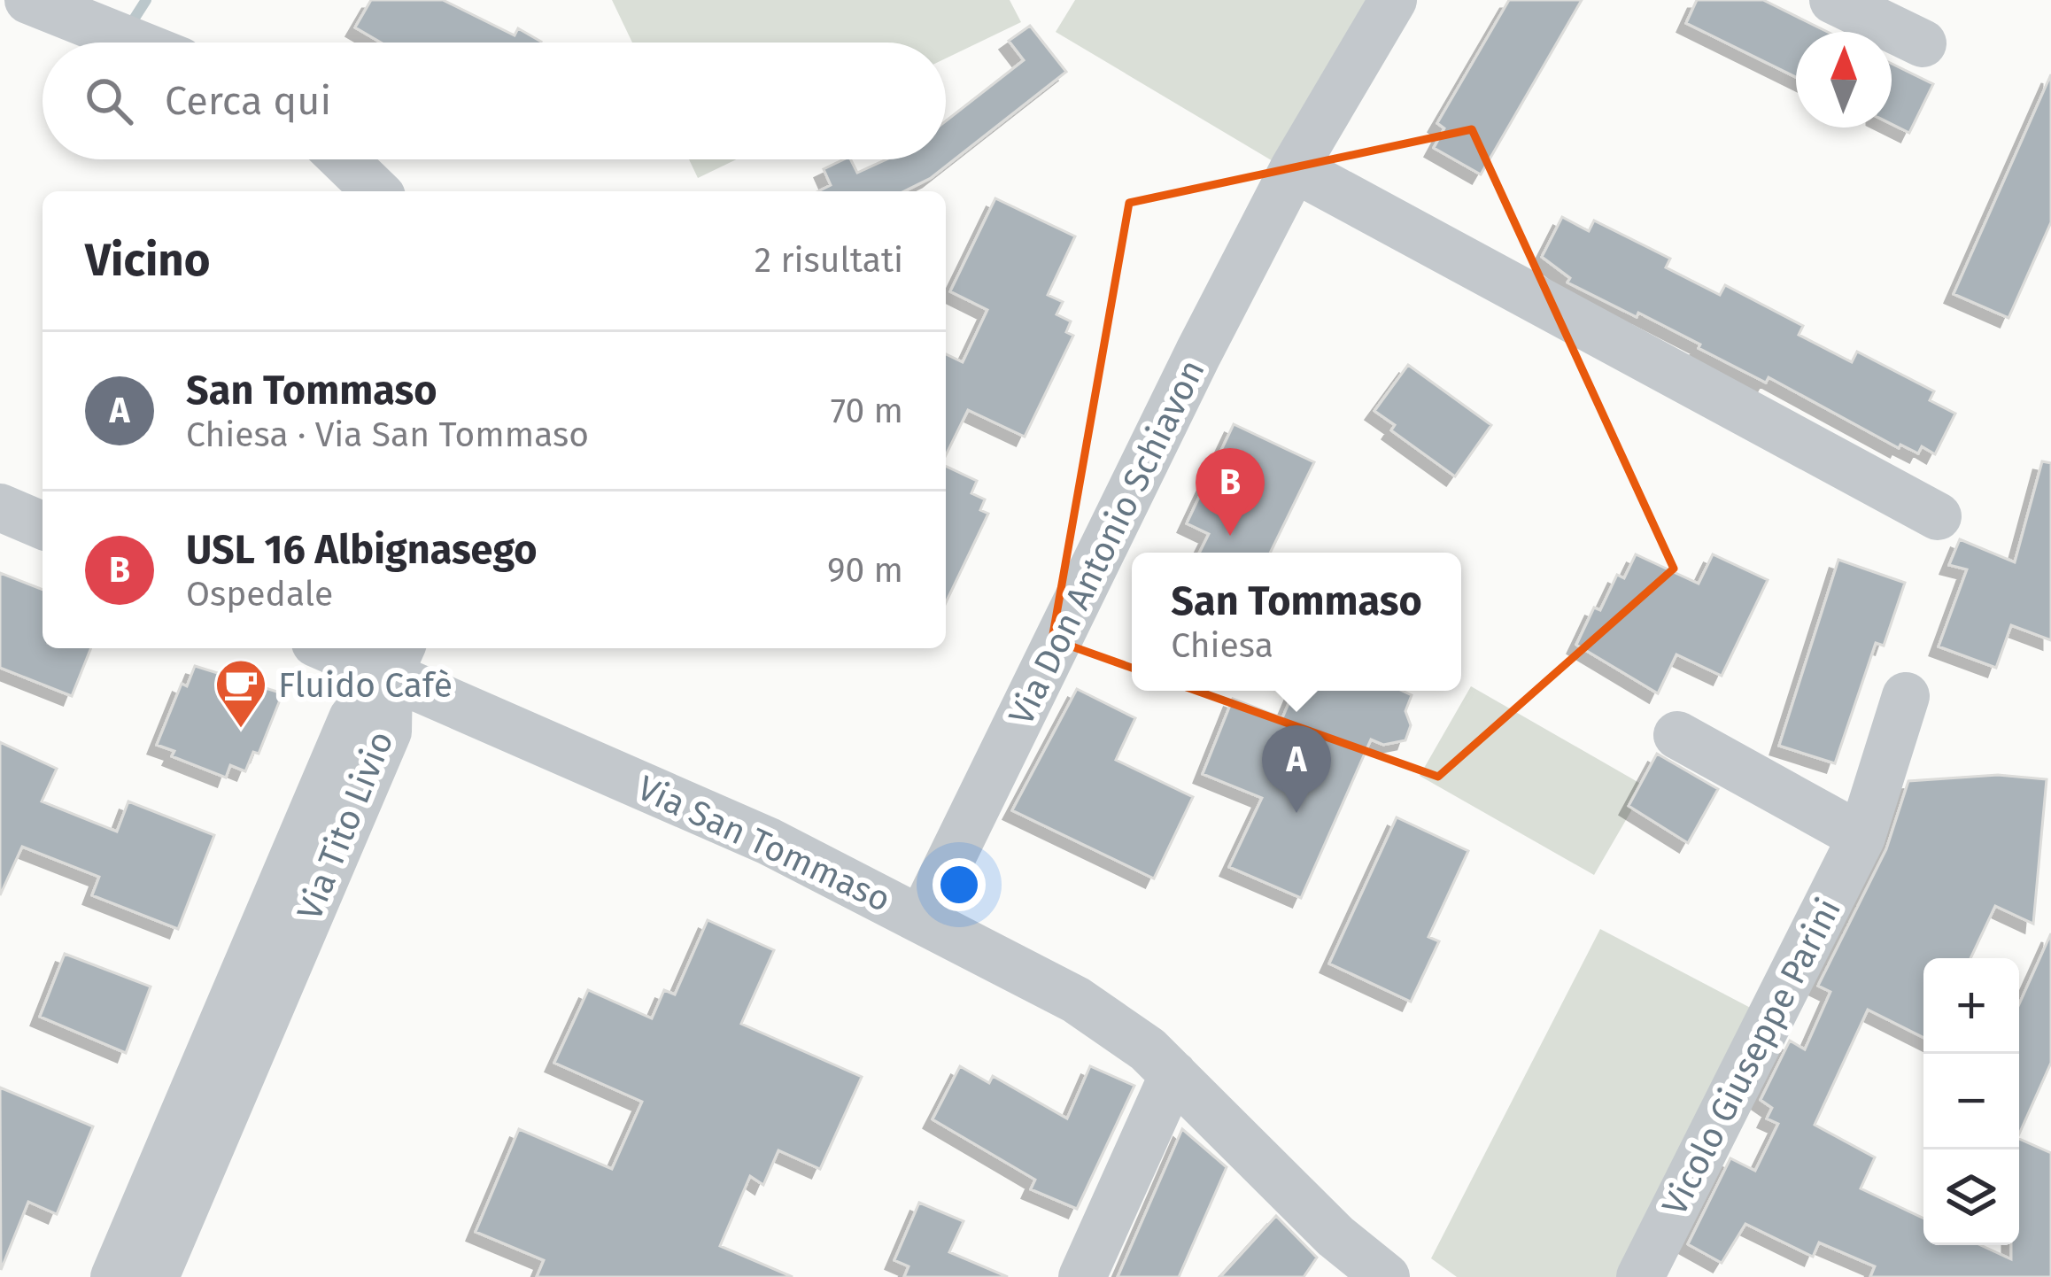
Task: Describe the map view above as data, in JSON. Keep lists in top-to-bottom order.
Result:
{
  "streets": {
    "street": [
      "Via Don Antonio Schiavon",
      "Via Tito Livio",
      "Via San Tommaso",
      "Vicolo Giuseppe Parini"
    ]
  },
  "crossings": [
    ["Via Don Antonio Schiavon", "Via San Tommaso"],
    ["Via Tito Livio", "Via San Tommaso"]
  ],
  "places": {
    "cafe": ["Fluido Cafè"]
  },
  "north": "top",
  "page": {
    "search": "Cerca qui",
    "heading": ["Vicino", "2 risultati"],
    "list": [
      {
        "mark": "A",
        "name": "San Tommaso",
        "note": "Chiesa · Via San Tommaso",
        "value": "70 m"
      },
      {
        "mark": "B",
        "name": "USL 16 Albignasego",
        "note": "Ospedale",
        "value": "90 m"
      }
    ],
    "pins": ["B", "A"],
    "popup": ["San Tommaso", "Chiesa"],
    "map_buttons": ["+", "−"]
  }
}
